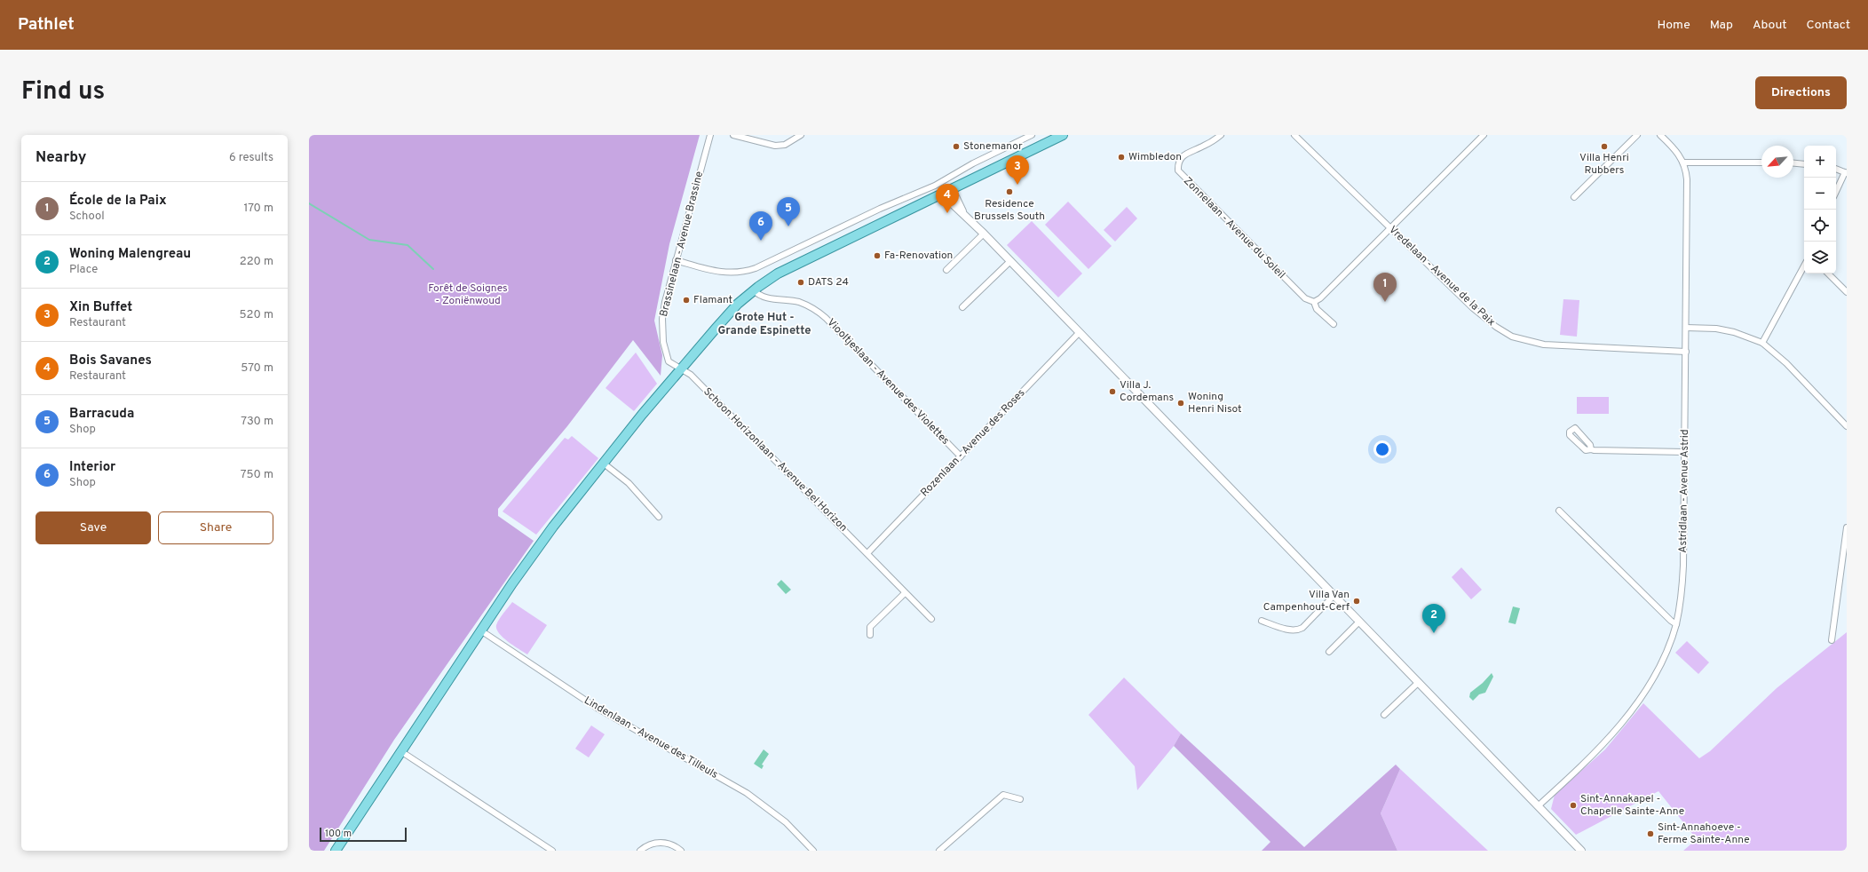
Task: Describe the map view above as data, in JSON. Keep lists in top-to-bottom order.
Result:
{
  "streets": {
    "street": [
      "Zonnelaan - Avenue du Soleil",
      "Brassinelaan - Avenue Brassine",
      "Vredelaan - Avenue de la Paix",
      "Viooltjeslaan - Avenue des Violettes",
      "Rozenlaan - Avenue des Roses",
      "Schoon Horizonlaan - Avenue Bel Horizon",
      "Astridlaan - Avenue Astrid",
      "Lindenlaan - Avenue des Tilleuls"
    ]
  },
  "crossings": [
    ["Brassinelaan - Avenue Brassine", "Schoon Horizonlaan - Avenue Bel Horizon"],
    ["Vredelaan - Avenue de la Paix", "Astridlaan - Avenue Astrid"],
    ["Viooltjeslaan - Avenue des Violettes", "Rozenlaan - Avenue des Roses"],
    ["Rozenlaan - Avenue des Roses", "Schoon Horizonlaan - Avenue Bel Horizon"]
  ],
  "districts": ["Grote Hut - Grande Espinette"],
  "parks": ["Forêt de Soignes - Zoniënwoud"],
  "places": [
    "Stonemanor",
    "Villa Henri Rubbers",
    "Wimbledon",
    "Residence Brussels South",
    "Fa-Renovation",
    "DATS 24",
    "Flamant",
    "Villa J. Cordemans",
    "Woning Henri Nisot",
    "Villa Van Campenhout-Cerf",
    "Sint-Annakapel - Chapelle Sainte-Anne",
    "Sint-Annahoeve - Ferme Sainte-Anne"
  ],
  "scale_bar": "100 m",
  "north": "bottom left",
  "page": {
    "header": "Pathlet",
    "nav": [
      "Home",
      "Map",
      "About",
      "Contact"
    ],
    "title": "Find us",
    "buttons": [
      "Directions",
      ["Save", "Share"]
    ],
    "heading": ["Nearby", "6 results"],
    "map_buttons": ["+", "−"],
    "pins": [
      "3",
      "4",
      "5",
      "6",
      "1",
      "2"
    ],
    "list": [
      {
        "mark": "1",
        "name": "École de la Paix",
        "note": "School",
        "value": "170 m"
      },
      {
        "mark": "2",
        "name": "Woning Malengreau",
        "note": "Place",
        "value": "220 m"
      },
      {
        "mark": "3",
        "name": "Xin Buffet",
        "note": "Restaurant",
        "value": "520 m"
      },
      {
        "mark": "4",
        "name": "Bois Savanes",
        "note": "Restaurant",
        "value": "570 m"
      },
      {
        "mark": "5",
        "name": "Barracuda",
        "note": "Shop",
        "value": "730 m"
      },
      {
        "mark": "6",
        "name": "Interior",
        "note": "Shop",
        "value": "750 m"
      }
    ],
    "scale": "100 m"
  }
}
